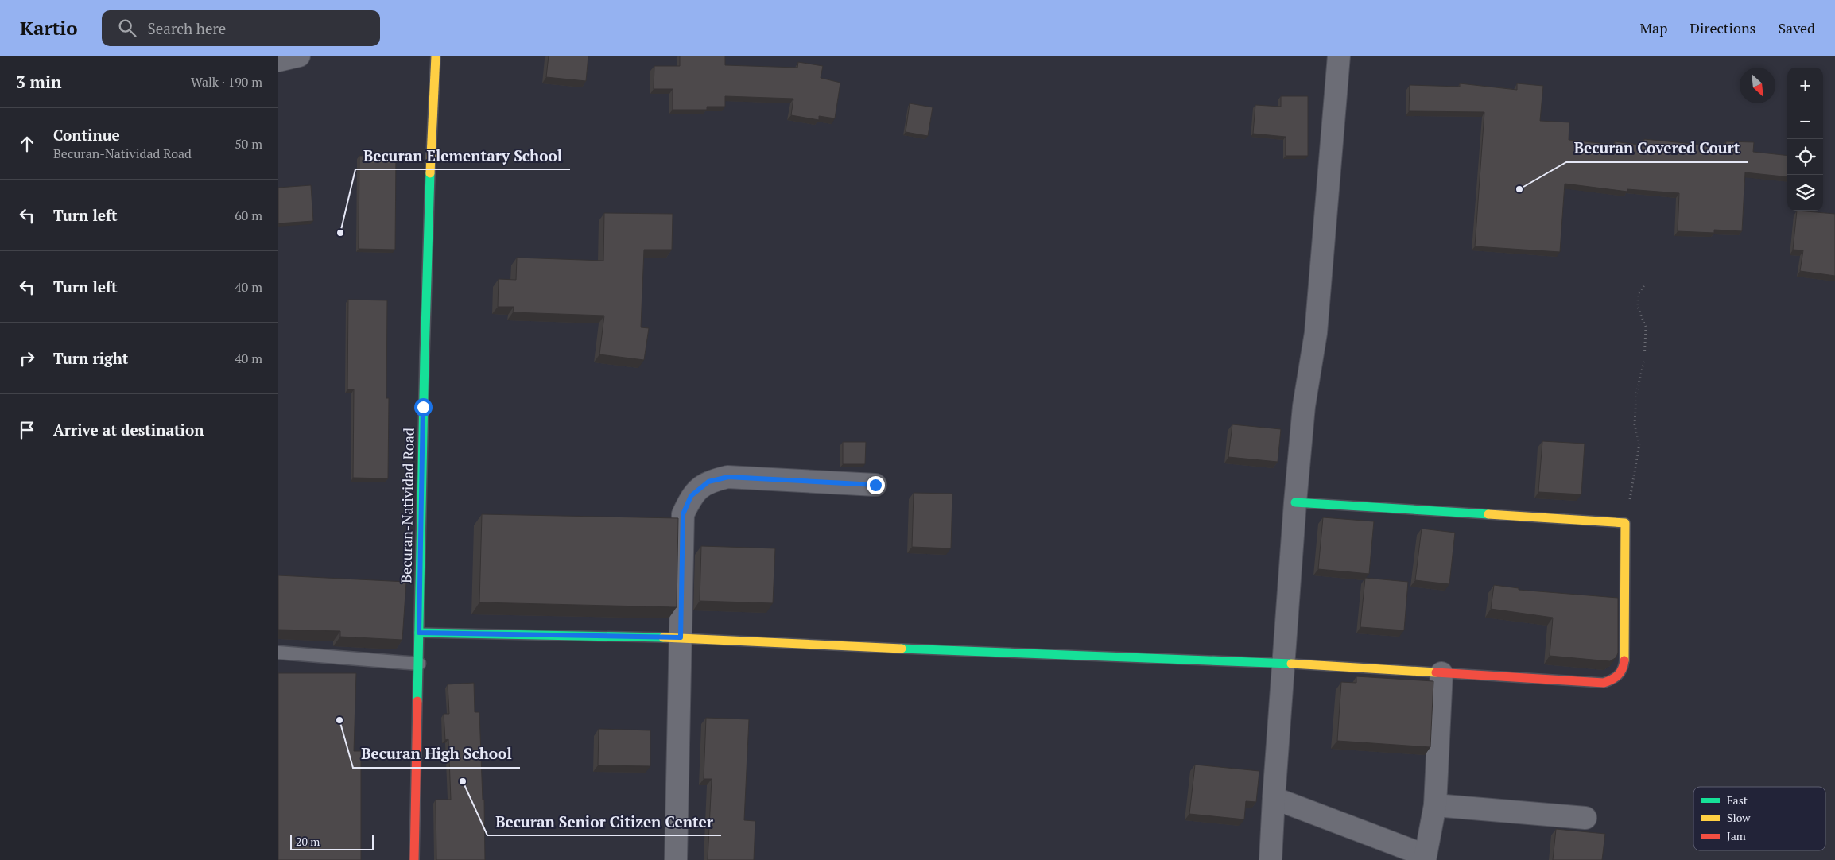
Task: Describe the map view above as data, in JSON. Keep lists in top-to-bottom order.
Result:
{
  "streets": {
    "street": ["Becuran-Natividad Road"]
  },
  "places": [
    "Becuran Covered Court",
    "Becuran Elementary School",
    "Becuran High School",
    "Becuran Senior Citizen Center"
  ],
  "legend": ["Fast", "Slow", "Jam"],
  "scale_bar": "20 m",
  "north": "bottom right",
  "page": {
    "header": "Kartio",
    "search": "Search here",
    "nav": ["Map", "Directions", "Saved"],
    "heading": ["3 min", "Walk · 190 m"],
    "map_buttons": ["+", "−"],
    "list": [
      ["Continue", "Becuran-Natividad Road", "50 m"],
      ["Turn left", "60 m"],
      ["Turn left", "40 m"],
      ["Turn right", "40 m"],
      "Arrive at destination"
    ],
    "scale": "20 m"
  }
}
